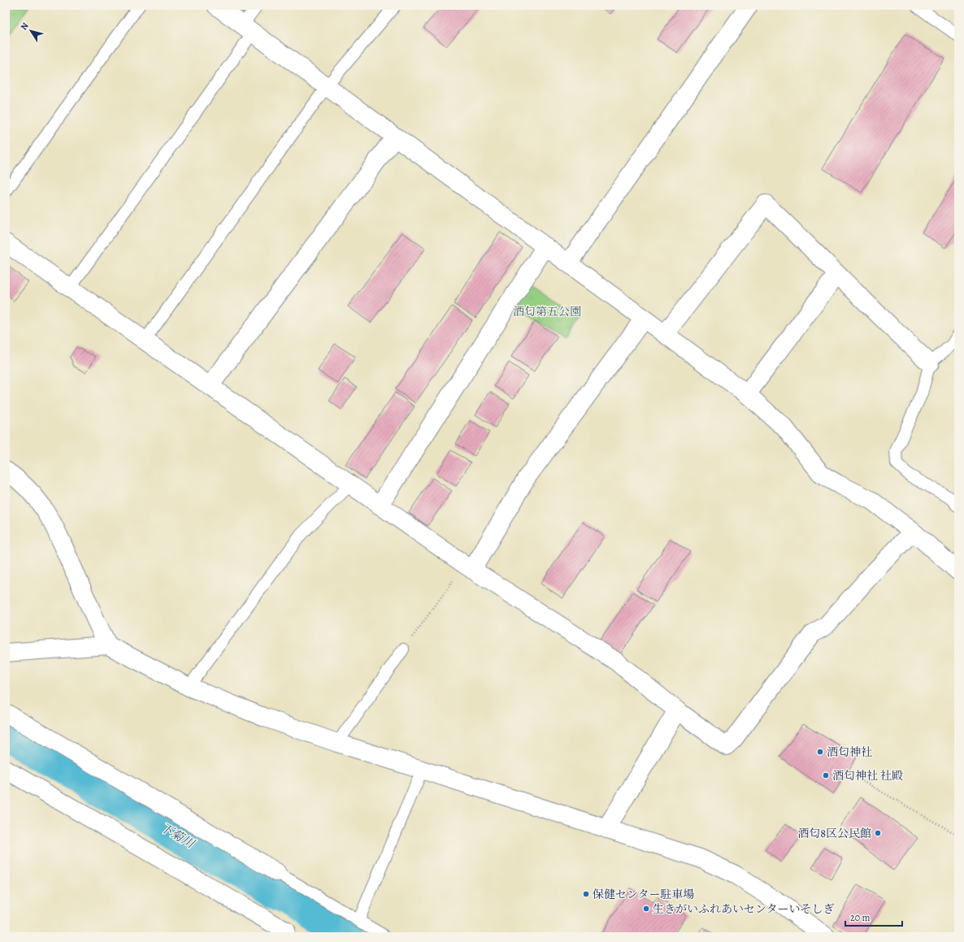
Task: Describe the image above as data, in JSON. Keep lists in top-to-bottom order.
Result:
{
  "water": ["下菊川"],
  "parks": ["酒匂第五公園"],
  "places": [
    "酒匂神社",
    "酒匂神社 社殿",
    "酒匂8区公民館",
    "保健センター駐車場",
    "生きがいふれあいセンターいそしぎ"
  ],
  "scale_bar": "20 m",
  "north": "top left"
}
